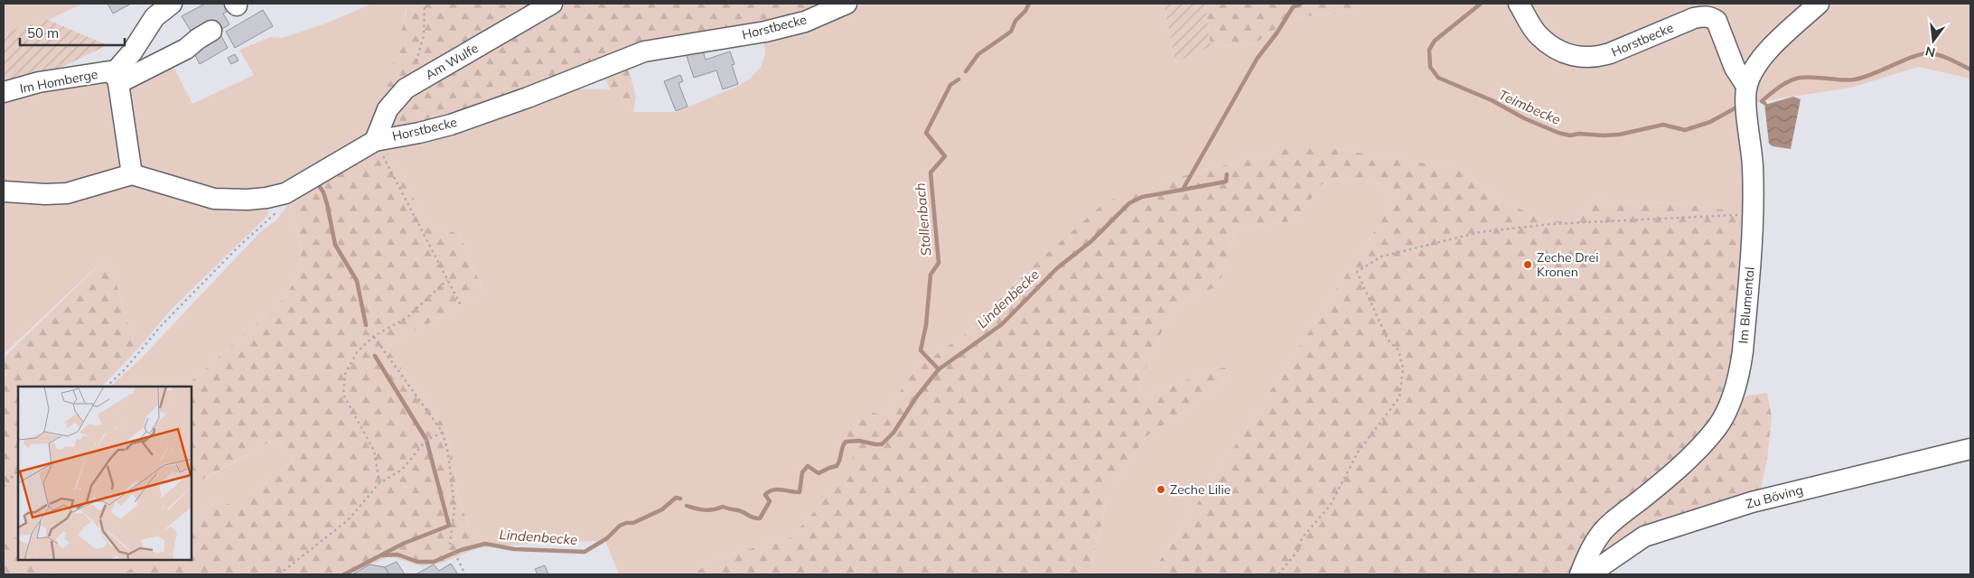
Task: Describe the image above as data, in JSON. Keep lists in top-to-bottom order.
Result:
{
  "streets": {
    "street": [
      "Horstbecke",
      "Am Wulfe",
      "Im Homberge",
      "Im Blumental",
      "Zu Böving"
    ]
  },
  "crossings": [
    ["Horstbecke", "Am Wulfe"],
    ["Horstbecke", "Im Blumental"]
  ],
  "water": ["Teimbecke", "Stollenbach", "Lindenbecke"],
  "places": ["Zeche Drei Kronen", "Zeche Lilie"],
  "scale_bar": "50 m",
  "north": "bottom"
}
